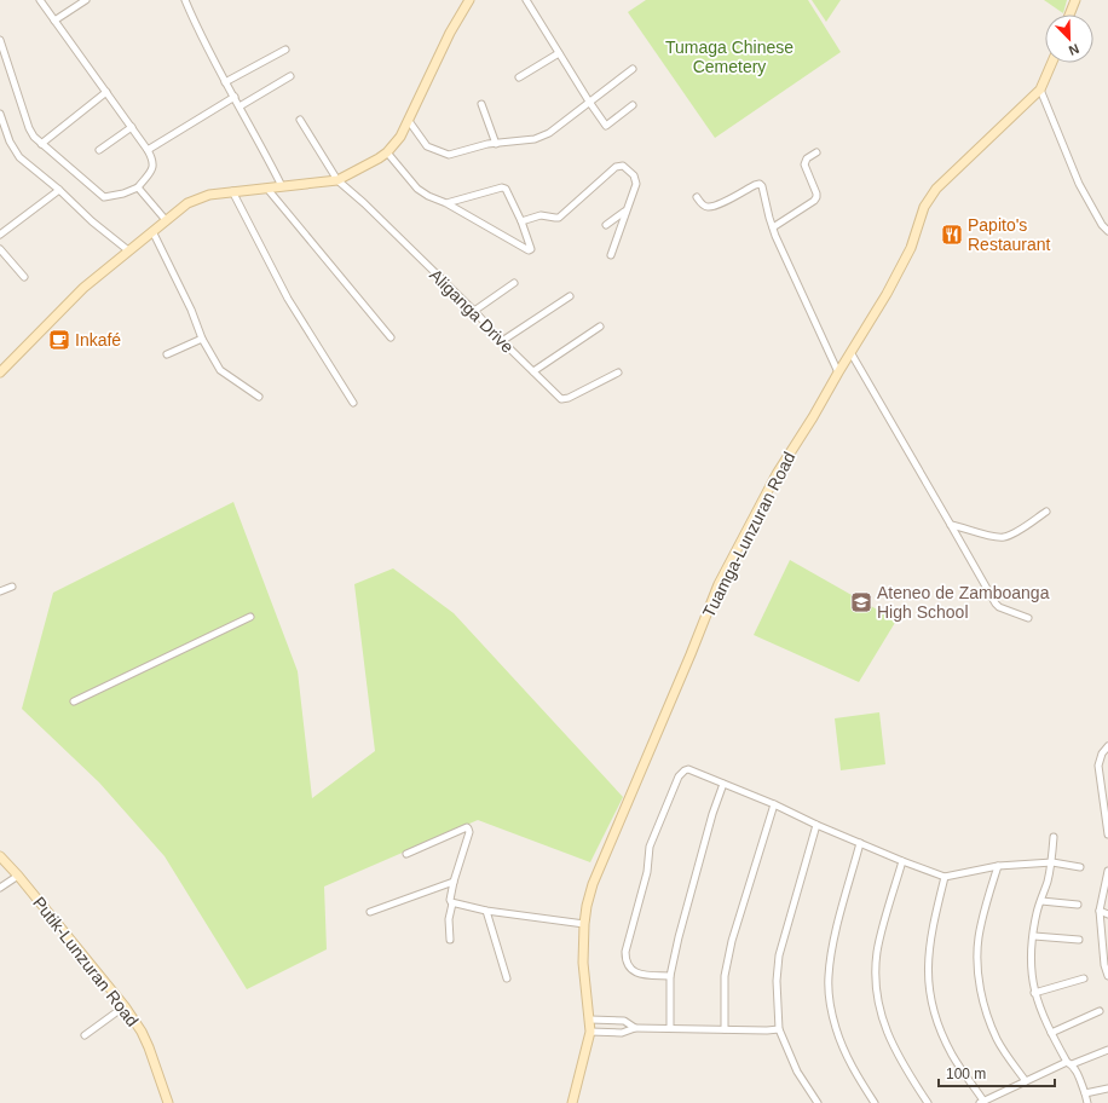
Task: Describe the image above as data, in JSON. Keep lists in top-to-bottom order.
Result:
{
  "streets": {
    "street": ["Aliganga Drive", "Tuamga-Lunzuran Road", "Putik-Lunzuran Road"]
  },
  "parks": ["Tumaga Chinese Cemetery"],
  "places": {
    "restaurant": ["Papito's Restaurant"],
    "cafe": ["Inkafé"],
    "school or university": ["Ateneo de Zamboanga High School"]
  },
  "scale_bar": "100 m",
  "north": "bottom right"
}
